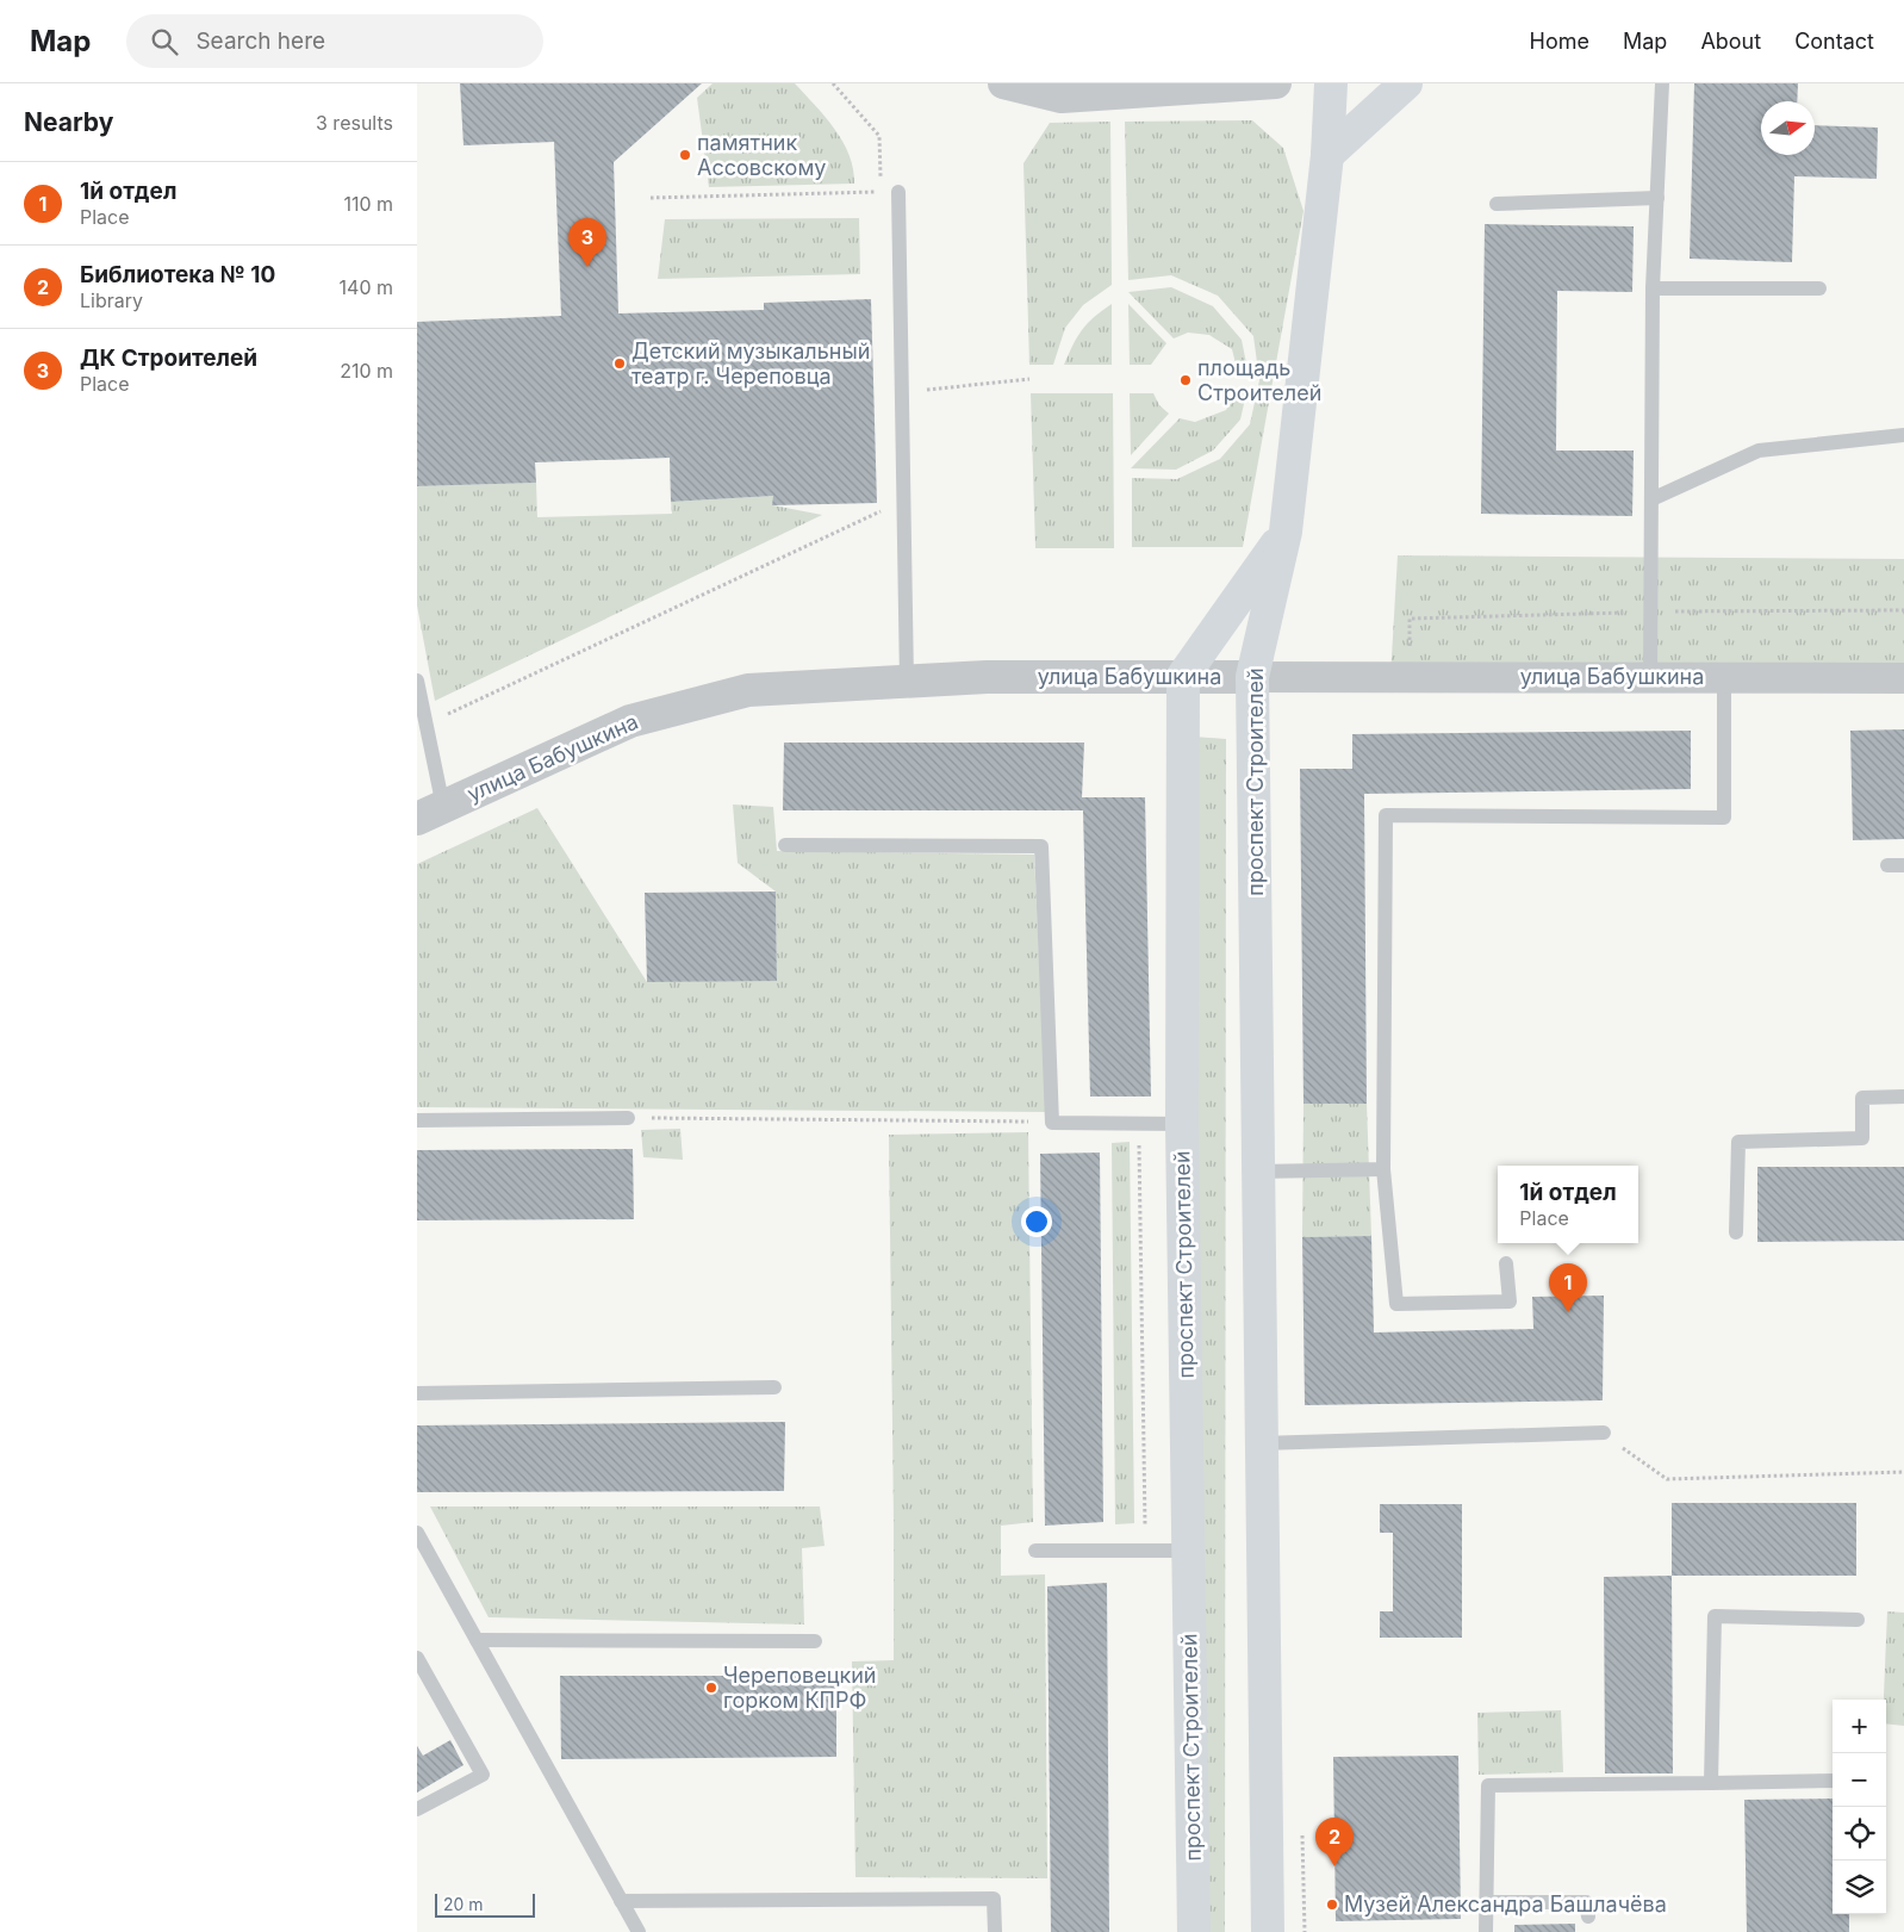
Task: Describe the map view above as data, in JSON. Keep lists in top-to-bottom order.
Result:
{
  "streets": {
    "main road": ["проспект Строителей"],
    "street": ["улица Бабушкина"]
  },
  "crossings": [
    ["улица Бабушкина", "проспект Строителей"]
  ],
  "places": [
    "памятник Ассовскому",
    "Детский музыкальный театр г. Череповца",
    "площадь Строителей",
    "Череповецкий горком КПРФ",
    "Музей Александра Башлачёва"
  ],
  "scale_bar": "20 m",
  "north": "right",
  "page": {
    "header": "Map",
    "search": "Search here",
    "nav": [
      "Home",
      "Map",
      "About",
      "Contact"
    ],
    "heading": ["Nearby", "3 results"],
    "list": [
      {
        "mark": "1",
        "name": "1й отдел",
        "note": "Place",
        "value": "110 m"
      },
      {
        "mark": "2",
        "name": "Библиотека № 10",
        "note": "Library",
        "value": "140 m"
      },
      {
        "mark": "3",
        "name": "ДК Строителей",
        "note": "Place",
        "value": "210 m"
      }
    ],
    "pins": ["3", "1", "2"],
    "popup": ["1й отдел", "Place"],
    "map_buttons": ["+", "−"],
    "scale": "20 m"
  }
}
